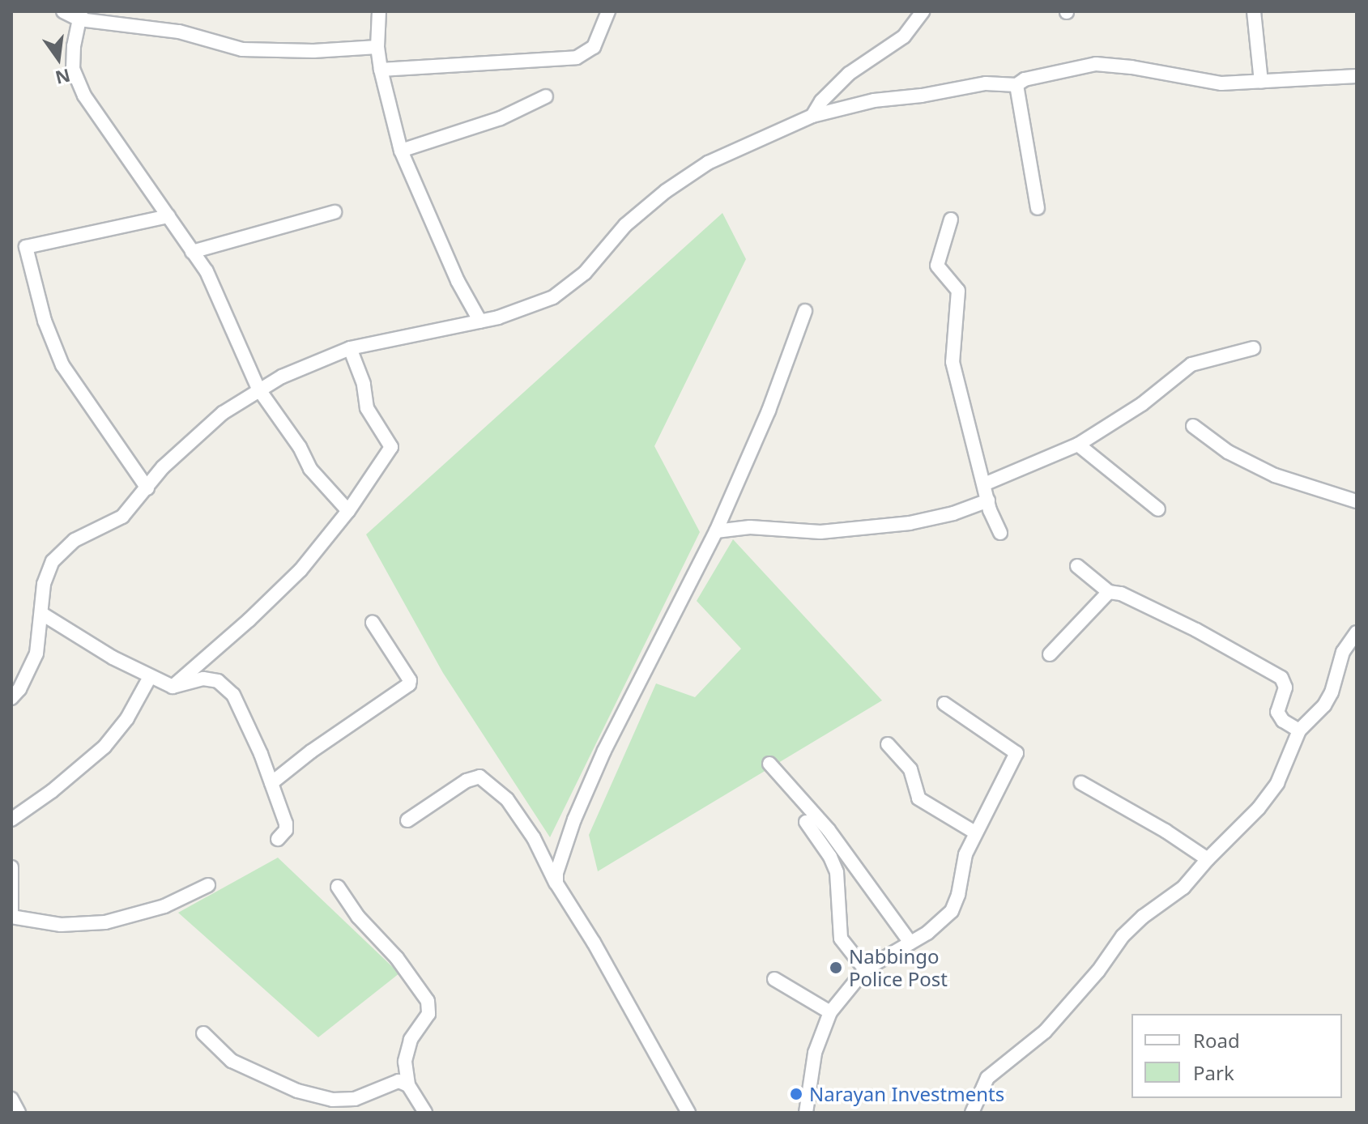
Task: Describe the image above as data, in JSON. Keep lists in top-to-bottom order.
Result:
{
  "places": ["Nabbingo Police Post", "Narayan Investments"],
  "legend": ["Road", "Park"],
  "north": "bottom"
}
